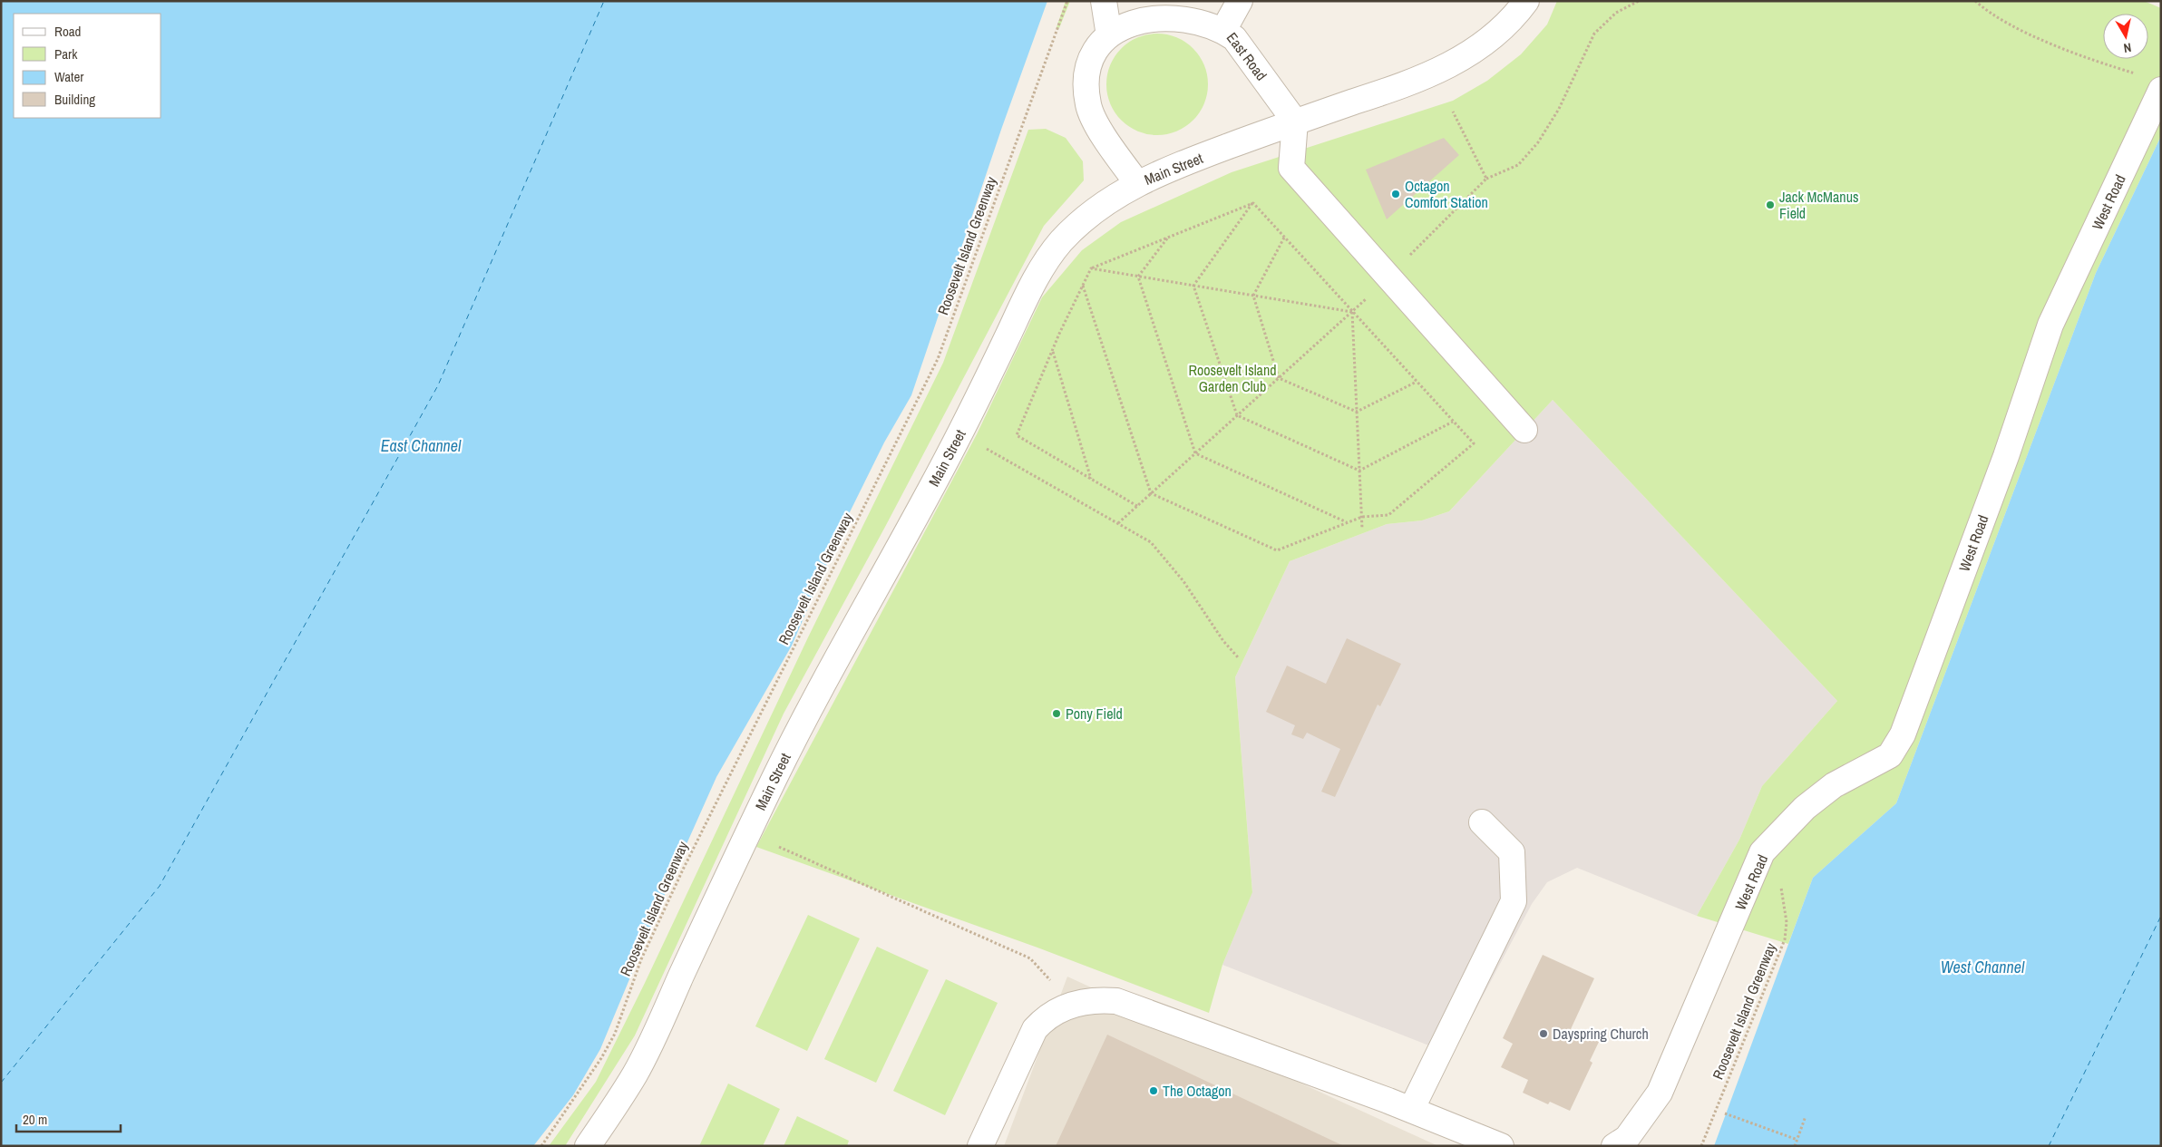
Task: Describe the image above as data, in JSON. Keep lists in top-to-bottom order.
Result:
{
  "streets": {
    "street": ["East Road", "Main Street", "West Road"],
    "path": ["Roosevelt Island Greenway"]
  },
  "crossings": [
    ["East Road", "Main Street"]
  ],
  "water": ["East Channel", "West Channel"],
  "parks": ["Roosevelt Island Garden Club"],
  "places": [
    "Octagon Comfort Station",
    "Jack McManus Field",
    "Pony Field",
    "Dayspring Church",
    "The Octagon"
  ],
  "legend": [
    "Road",
    "Park",
    "Water",
    "Building"
  ],
  "scale_bar": "20 m",
  "north": "bottom"
}
